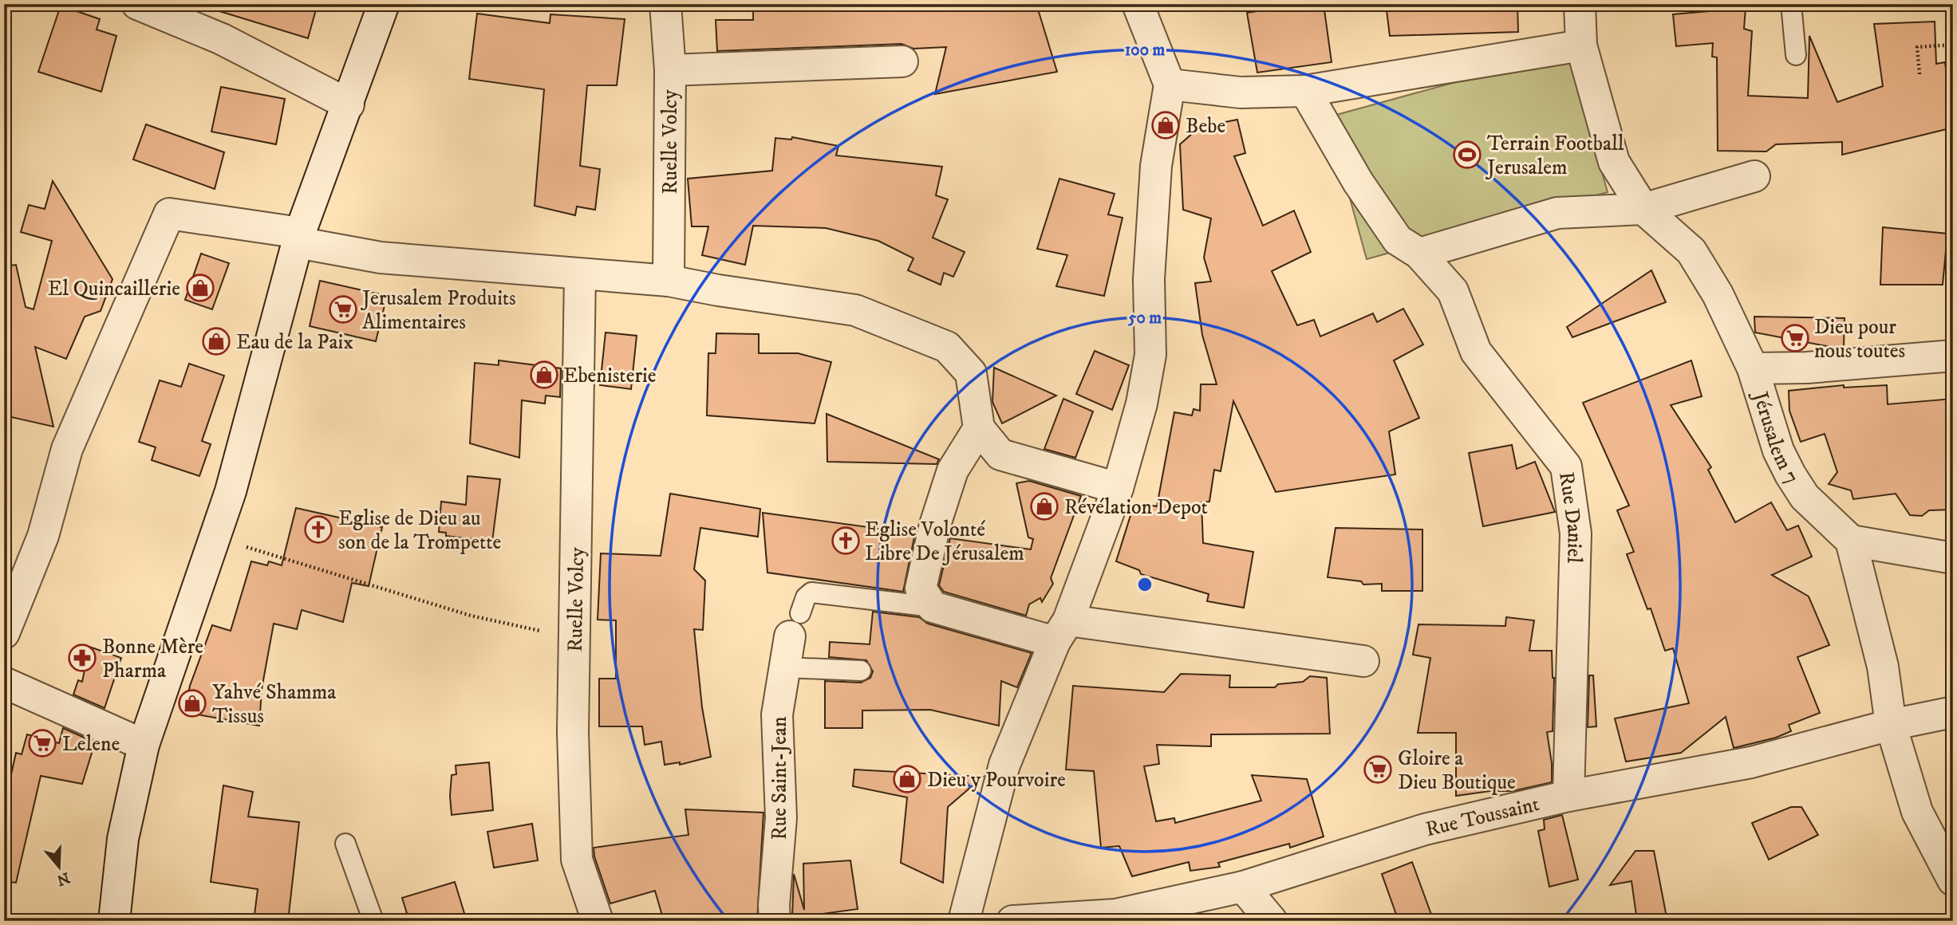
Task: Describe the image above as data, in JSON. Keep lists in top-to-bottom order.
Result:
{
  "streets": {
    "street": [
      "Ruelle Volcy",
      "Jérusalem 7",
      "Rue Daniel",
      "Rue Saint-Jean",
      "Rue Toussaint"
    ]
  },
  "crossings": [
    ["Rue Daniel", "Rue Toussaint"]
  ],
  "places": {
    "shop": [
      "Bebe",
      "El Quincaillerie",
      "Eau de la Paix",
      "Ebenisterie",
      "Révélation Depot",
      "Yahvé Shamma Tissus",
      "Dieu y Pourvoire"
    ],
    "sports": ["Terrain Football Jerusalem"],
    "supermarket": [
      "Jerusalem Produits Alimentaires",
      "Dieu pour nous toutes",
      "Lelene",
      "Gloire a Dieu Boutique"
    ],
    "church": ["Eglise de Dieu au son de la Trompette", "Eglise Volonté Libre De Jérusalem"],
    "pharmacy": ["Bonne Mère Pharma"]
  },
  "north": "bottom",
  "rings": ["100 m", "50 m"]
}
